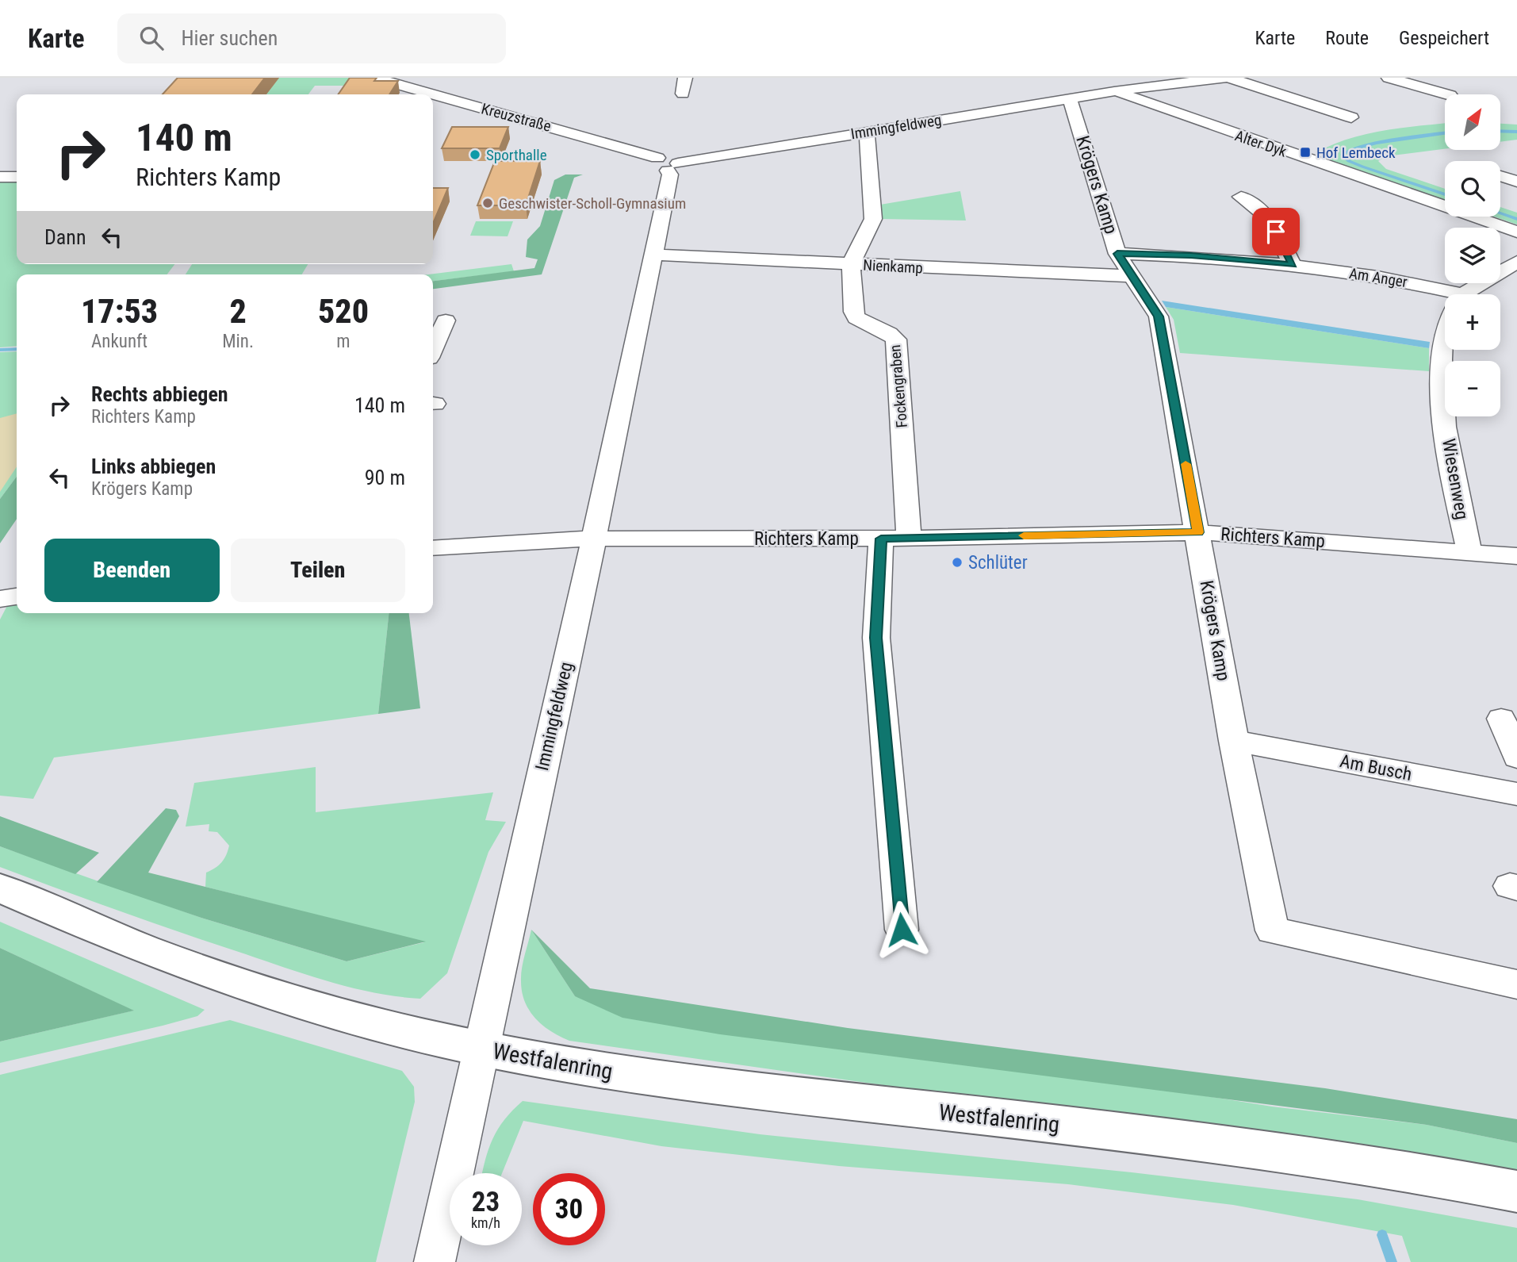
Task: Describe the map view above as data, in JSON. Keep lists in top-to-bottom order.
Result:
{
  "streets": {
    "street": [
      "Kreuzstraße",
      "Immingfeldweg",
      "Alter Dyk",
      "Krögers Kamp",
      "Nienkamp",
      "Am Anger",
      "Fockengraben",
      "Wiesenweg",
      "Richters Kamp",
      "Am Busch",
      "Westfalenring"
    ]
  },
  "crossings": [
    ["Kreuzstraße", "Immingfeldweg"],
    ["Immingfeldweg", "Alter Dyk"],
    ["Immingfeldweg", "Krögers Kamp"],
    ["Immingfeldweg", "Nienkamp"],
    ["Immingfeldweg", "Fockengraben"],
    ["Immingfeldweg", "Richters Kamp"],
    ["Immingfeldweg", "Westfalenring"],
    ["Krögers Kamp", "Nienkamp"],
    ["Krögers Kamp", "Am Anger"],
    ["Krögers Kamp", "Richters Kamp"],
    ["Krögers Kamp", "Am Busch"],
    ["Nienkamp", "Fockengraben"],
    ["Fockengraben", "Richters Kamp"],
    ["Wiesenweg", "Richters Kamp"]
  ],
  "places": {
    "transit": ["Hof Lembeck"],
    "other": ["Sporthalle", "Geschwister-Scholl-Gymnasium", "Schlüter"]
  },
  "north": "top right",
  "page": {
    "header": "Karte",
    "search": "Hier suchen",
    "nav": ["Karte", "Route", "Gespeichert"],
    "map_buttons": ["+", "−"],
    "turn": ["140 m", "Richters Kamp"],
    "then": "Dann",
    "eta": [
      "17:53",
      "Ankunft",
      "2",
      "Min.",
      "520",
      "m"
    ],
    "list": [
      {
        "name": "Rechts abbiegen",
        "note": "Richters Kamp",
        "value": "140 m"
      },
      {
        "name": "Links abbiegen",
        "note": "Krögers Kamp",
        "value": "90 m"
      }
    ],
    "buttons": ["Beenden", "Teilen"],
    "speed": "23 km/h",
    "limit": "30"
  }
}
